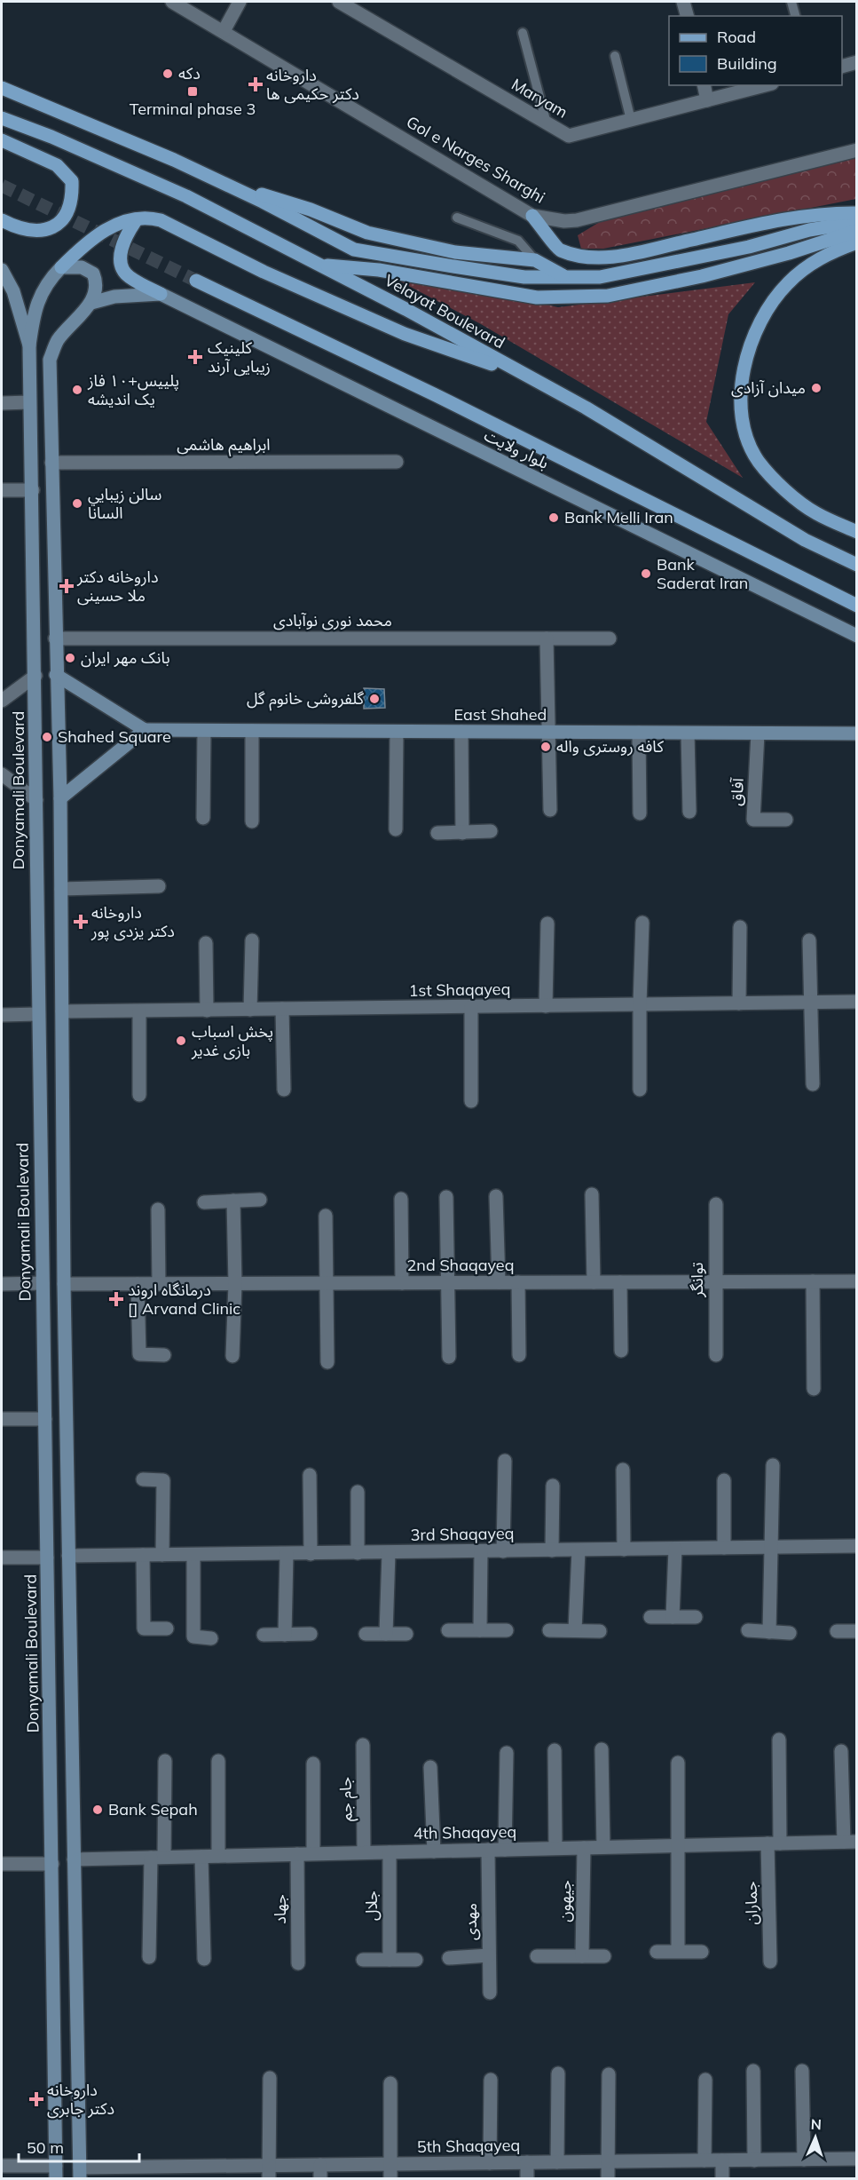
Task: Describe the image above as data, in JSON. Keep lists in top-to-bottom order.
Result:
{
  "streets": {
    "main road": [
      "Velayat Boulevard",
      "بلوار ولایت",
      "East Shahed",
      "Donyamali Boulevard"
    ],
    "street": [
      "Maryam",
      "Gol e Narges Sharghi",
      "ابراهیم هاشمی",
      "محمد نوری نوآبادی",
      "آفاق",
      "1st Shaqayeq",
      "2nd Shaqayeq",
      "توانگر",
      "3rd Shaqayeq",
      "جام جم",
      "4th Shaqayeq",
      "جیهون",
      "جماران",
      "جلال",
      "جهاد",
      "مهدی",
      "5th Shaqayeq"
    ]
  },
  "crossings": [
    ["East Shahed", "آفاق"],
    ["2nd Shaqayeq", "توانگر"],
    ["جام جم", "4th Shaqayeq"],
    ["4th Shaqayeq", "جیهون"],
    ["4th Shaqayeq", "جماران"],
    ["4th Shaqayeq", "جلال"],
    ["4th Shaqayeq", "جهاد"],
    ["4th Shaqayeq", "مهدی"]
  ],
  "places": {
    "other": [
      "دکه",
      "میدان آزادی",
      "پلییس+١٠ فاز یک اندیشه",
      "سالن زيبايي السانا",
      "Bank Melli Iran",
      "Bank Saderat Iran",
      "بانک مهر ایران",
      "گلفروشی خانوم گل",
      "Shahed Square",
      "کافه روستری واله",
      "پخش اسباب بازی غدیر",
      "Bank Sepah"
    ],
    "health": [
      "داروخانه دکتر حکیمی ها",
      "کلینیک زیبایی آرند",
      "داروخانه دکتر ملا حسینی",
      "داروخانه دکتر یزدی پور",
      "درمانگاه اروند [] Arvand Clinic",
      "داروخانه دکتر جابری"
    ],
    "transit": ["Terminal phase 3"]
  },
  "legend": ["Road", "Building"],
  "scale_bar": "50 m",
  "north": "top"
}
